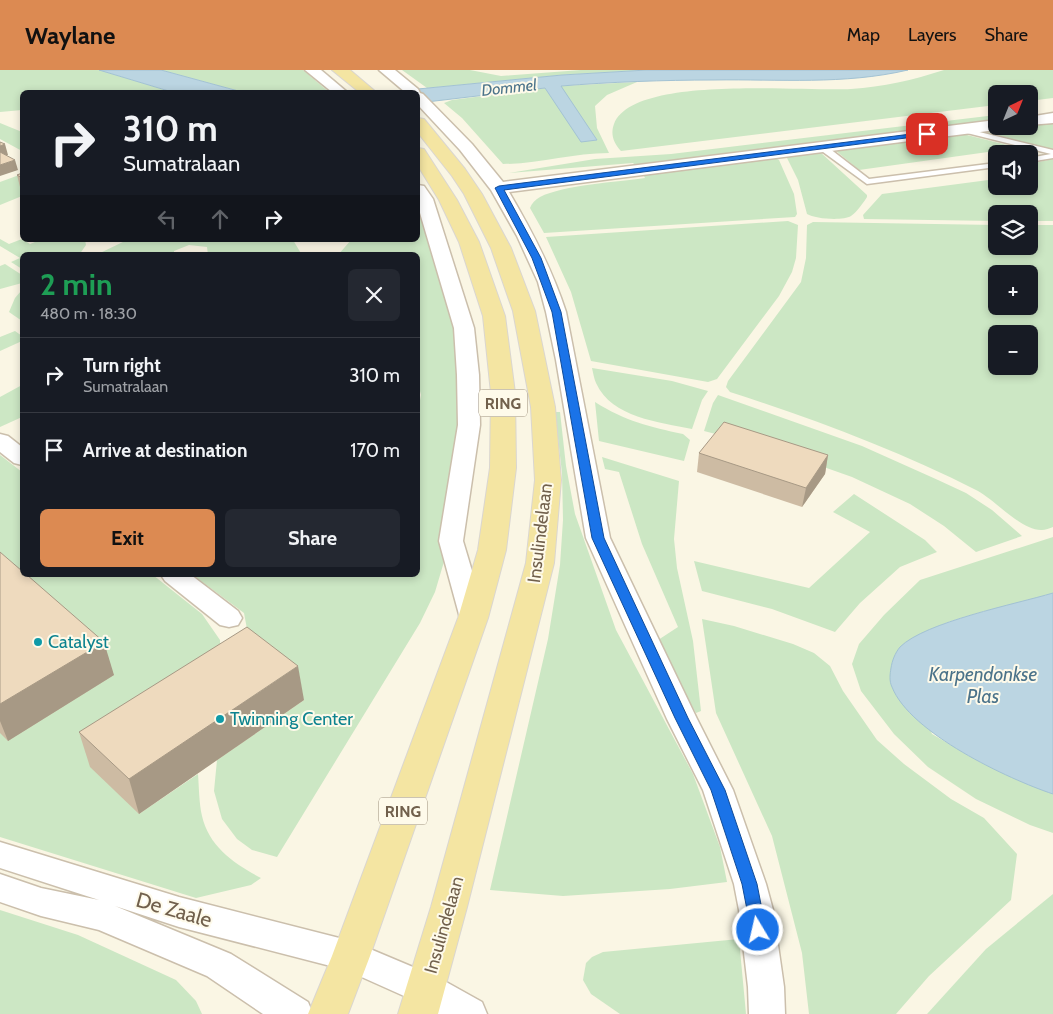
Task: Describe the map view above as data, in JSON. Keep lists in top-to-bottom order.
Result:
{
  "streets": {
    "main road": ["RING", "Insulindelaan"],
    "street": ["De Zaale"]
  },
  "crossings": [
    ["RING", "De Zaale"],
    ["Insulindelaan", "De Zaale"]
  ],
  "water": ["Dommel", "Karpendonkse Plas"],
  "places": ["Catalyst", "Twinning Center"],
  "north": "top right",
  "page": {
    "header": "Waylane",
    "nav": ["Map", "Layers", "Share"],
    "map_buttons": ["+", "−"],
    "turn": ["310 m", "Sumatralaan"],
    "heading": ["2 min", "480 m · 18:30"],
    "list": [
      {
        "name": "Turn right",
        "note": "Sumatralaan",
        "value": "310 m"
      },
      {
        "name": "Arrive at destination",
        "value": "170 m"
      }
    ],
    "buttons": ["Exit", "Share"]
  }
}
